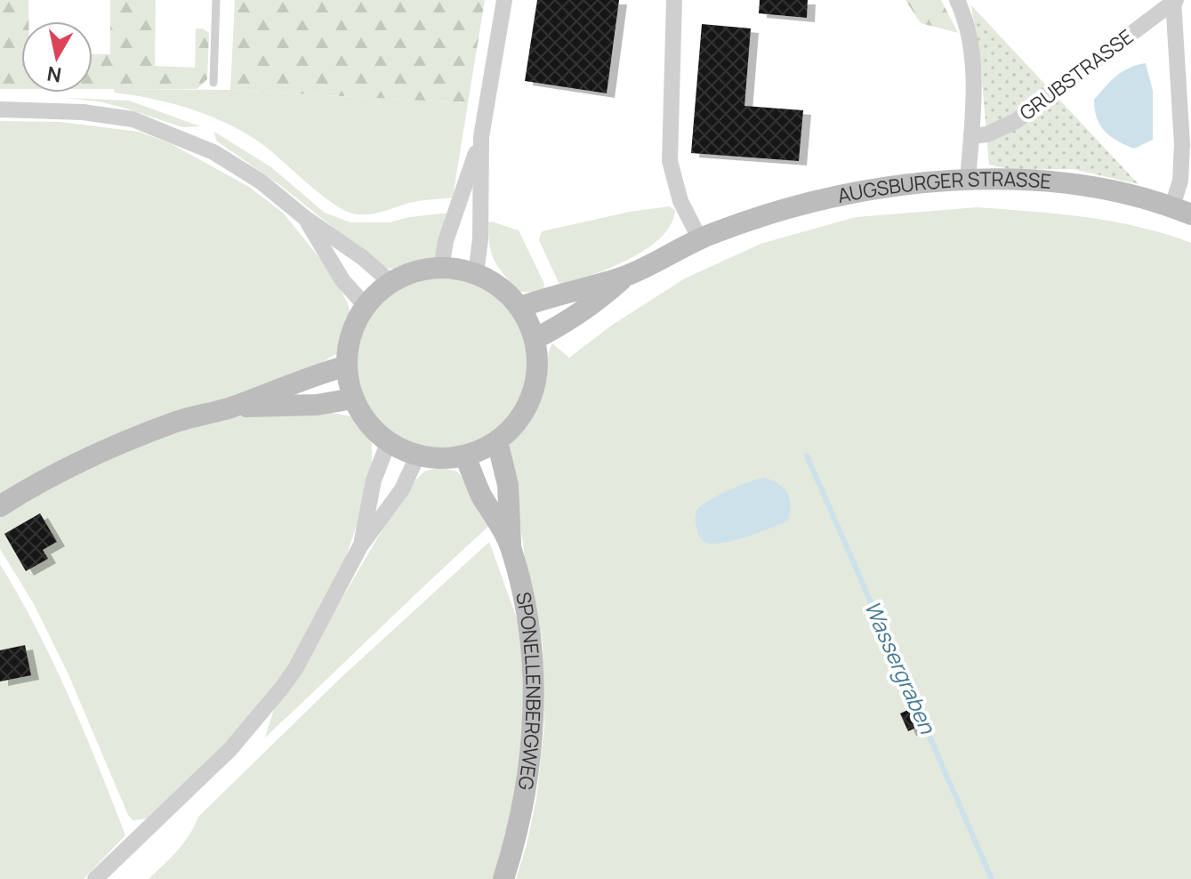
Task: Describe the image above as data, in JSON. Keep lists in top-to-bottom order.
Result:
{
  "streets": {
    "street": ["GRUBSTRASSE", "AUGSBURGER STRASSE", "SPONELLENBERGWEG"]
  },
  "crossings": [
    ["AUGSBURGER STRASSE", "SPONELLENBERGWEG"]
  ],
  "water": ["Wassergraben"],
  "north": "bottom"
}
